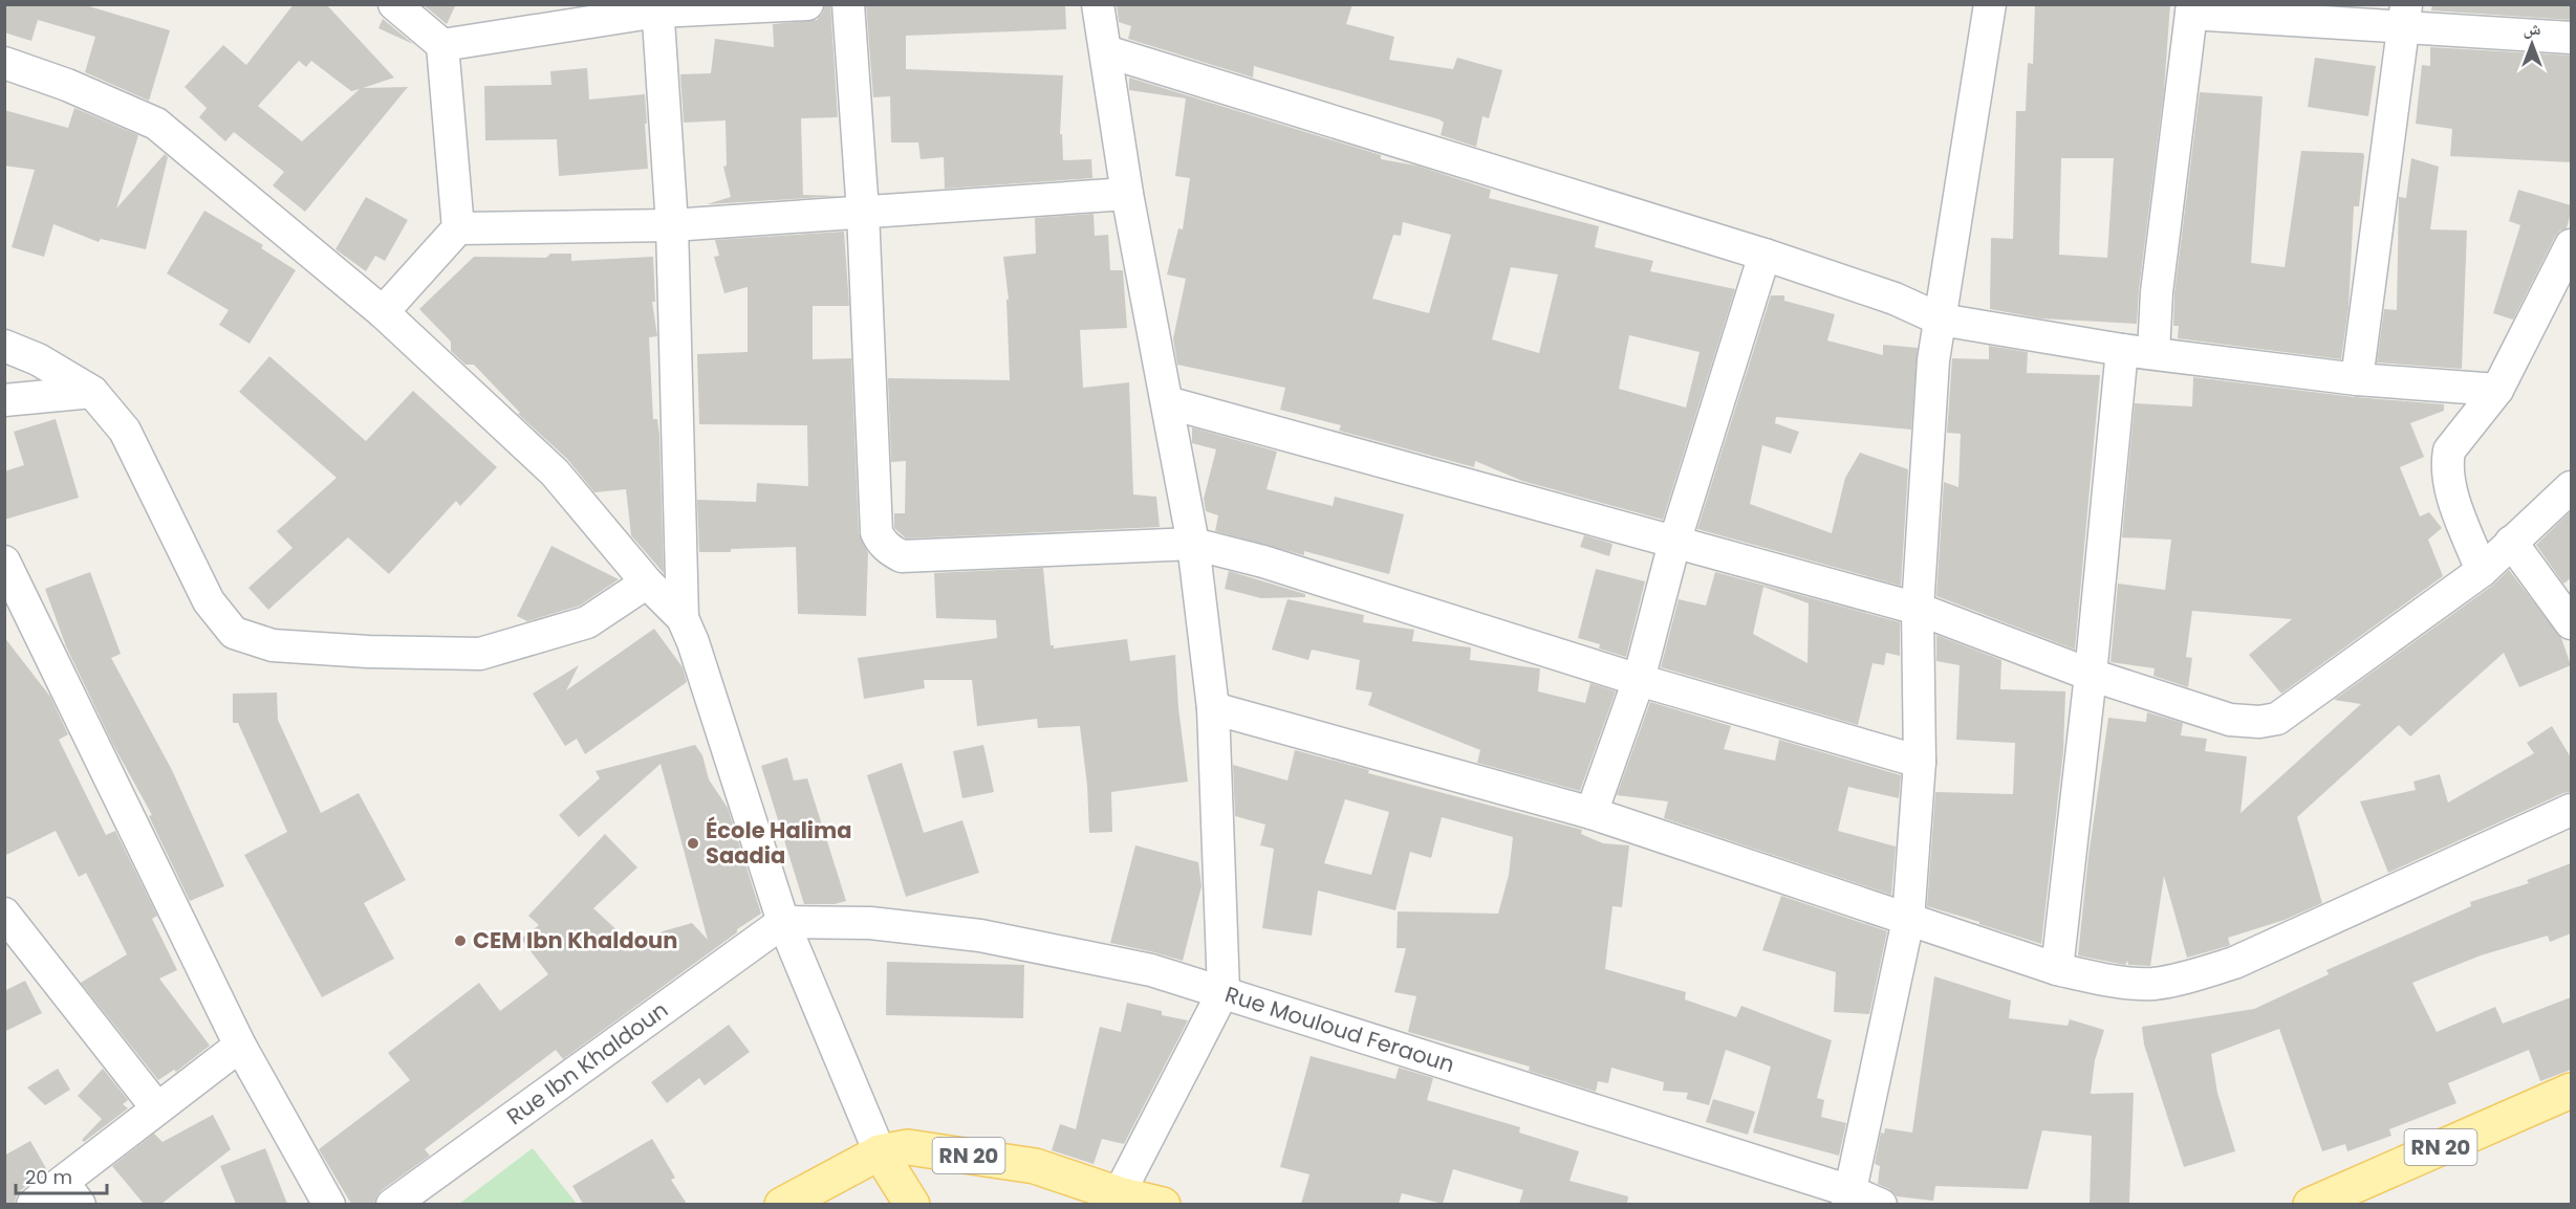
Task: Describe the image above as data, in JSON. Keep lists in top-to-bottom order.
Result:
{
  "streets": {
    "main road": ["RN 20"],
    "street": ["Rue Mouloud Feraoun", "Rue Ibn Khaldoun"]
  },
  "crossings": [
    ["Rue Mouloud Feraoun", "Rue Ibn Khaldoun"]
  ],
  "places": ["École Halima Saadia", "CEM Ibn Khaldoun"],
  "scale_bar": "20 m",
  "north": "top"
}
